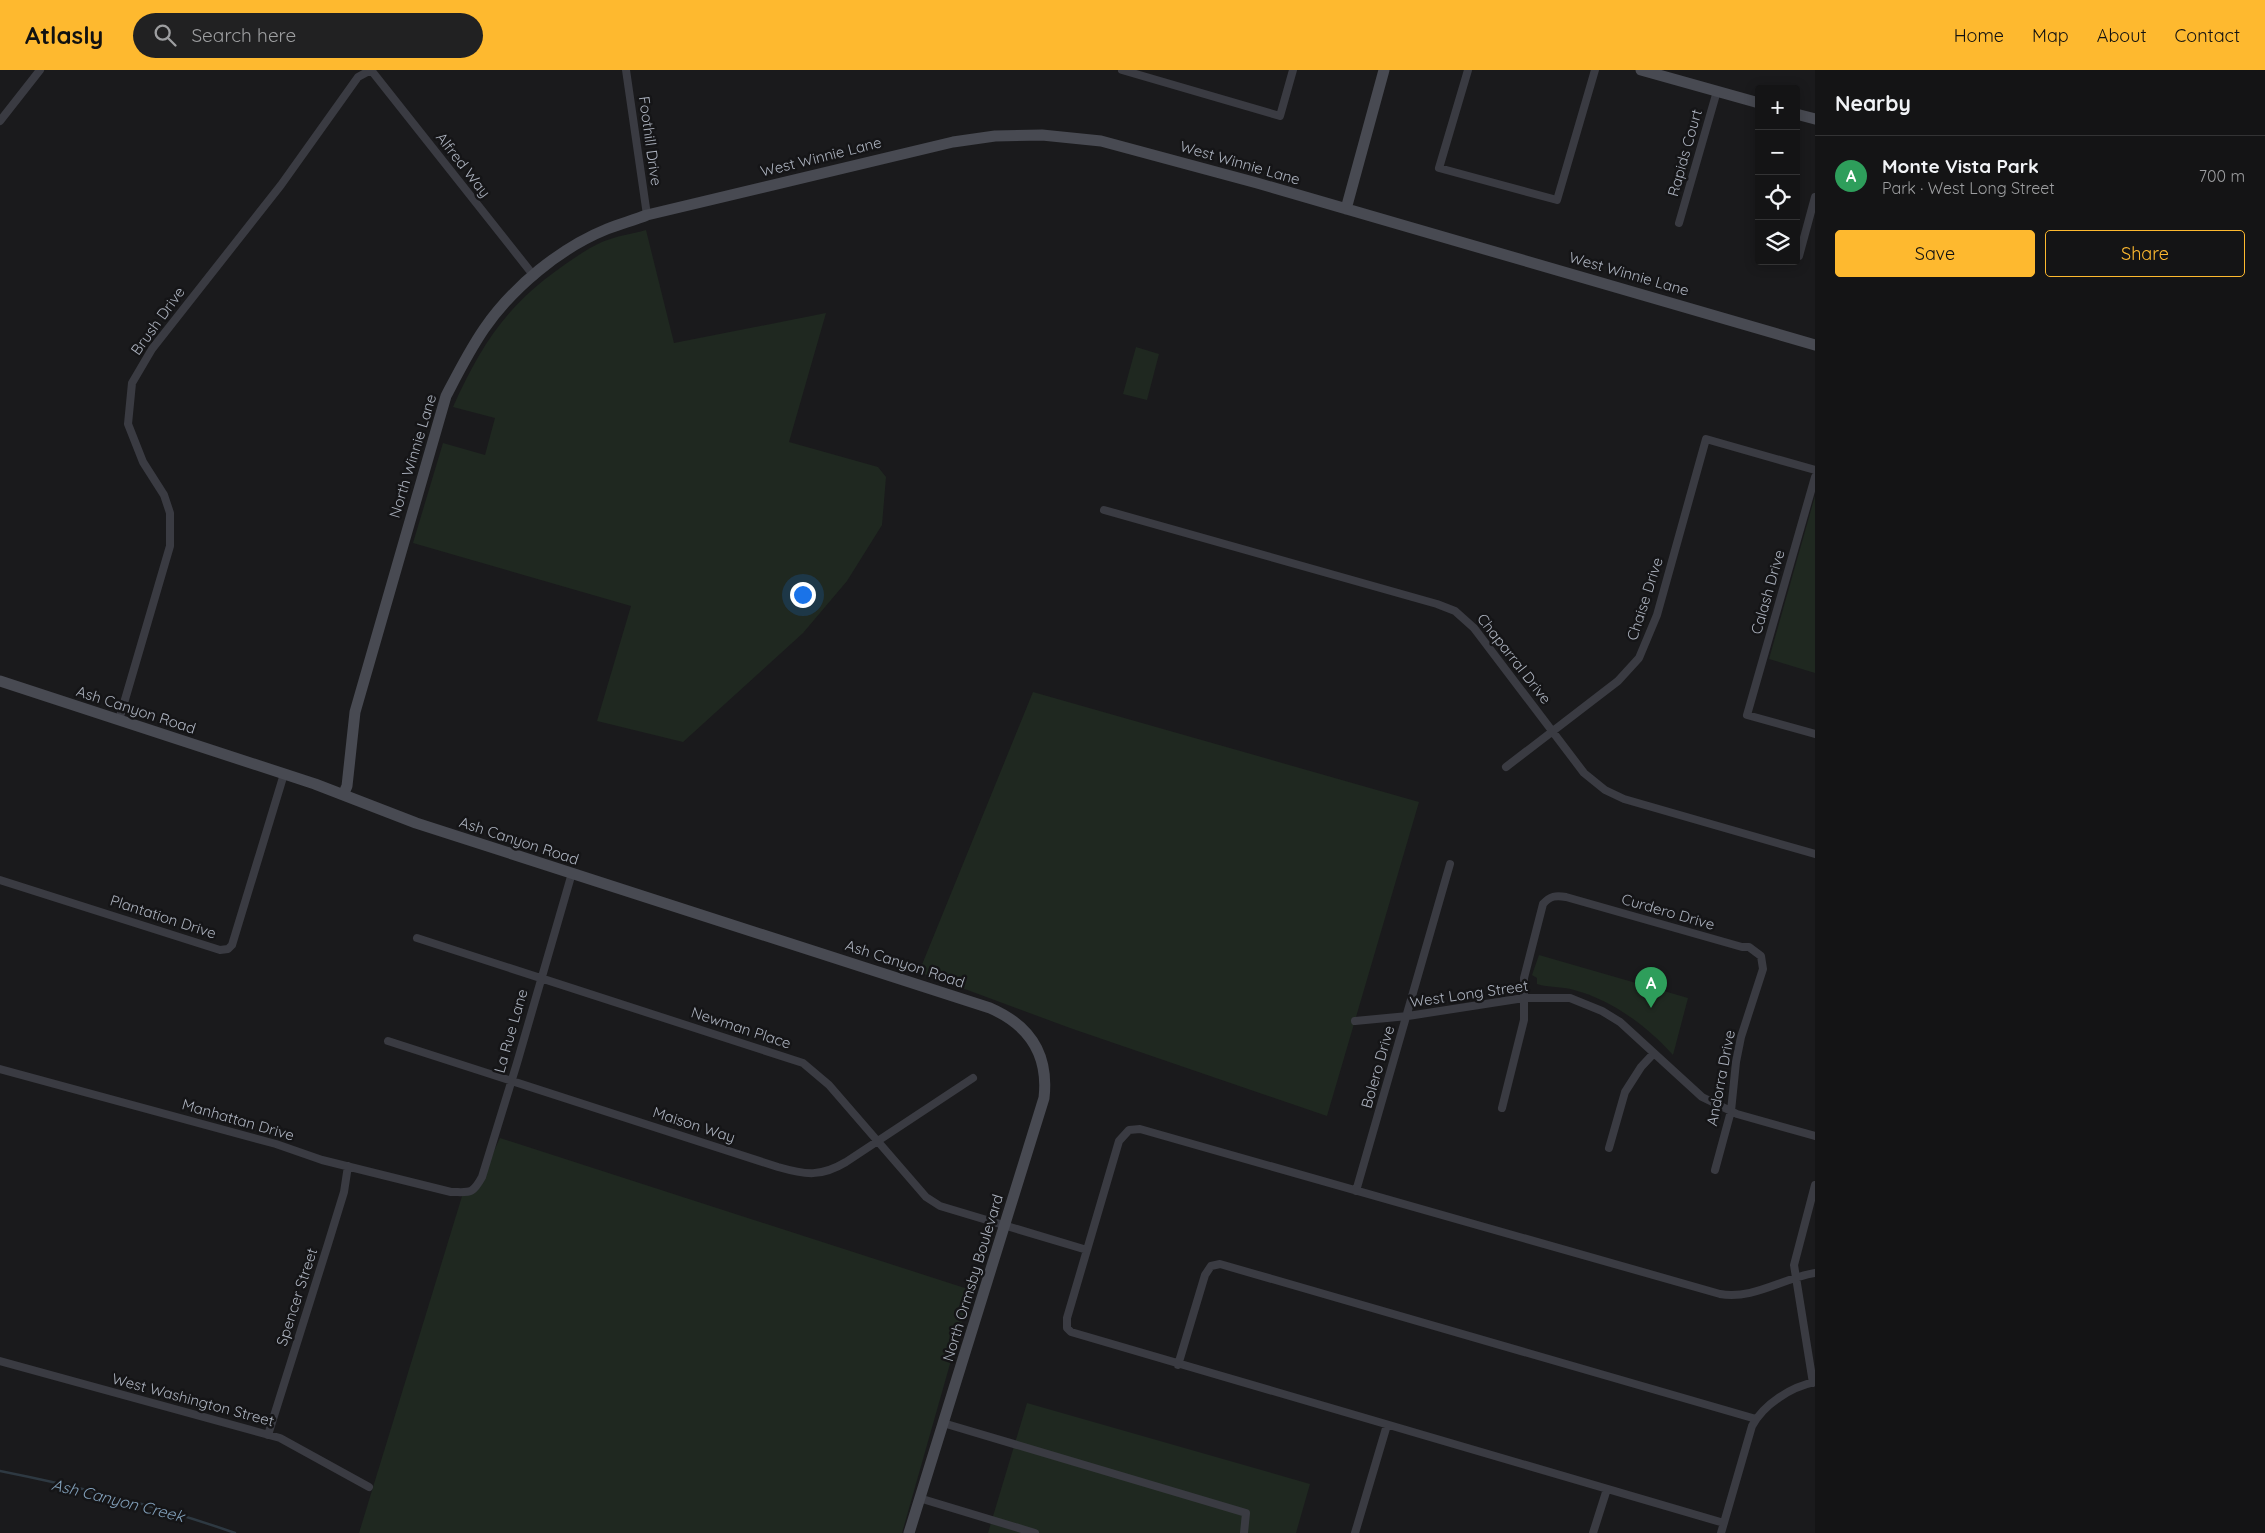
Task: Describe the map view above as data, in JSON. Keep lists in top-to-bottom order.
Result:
{
  "streets": {
    "street": [
      "Foothill Drive",
      "Rapids Court",
      "West Winnie Lane",
      "Alfred Way",
      "Brush Drive",
      "North Winnie Lane",
      "Calash Drive",
      "Chaise Drive",
      "Chaparral Drive",
      "Ash Canyon Road",
      "Curdero Drive",
      "Plantation Drive",
      "West Long Street",
      "Newman Place",
      "La Rue Lane",
      "Bolero Drive",
      "Andorra Drive",
      "Manhattan Drive",
      "Maison Way",
      "North Ormsby Boulevard",
      "Spencer Street",
      "West Washington Street"
    ]
  },
  "crossings": [
    ["Foothill Drive", "West Winnie Lane"],
    ["Foothill Drive", "North Winnie Lane"],
    ["West Winnie Lane", "North Winnie Lane"],
    ["Alfred Way", "Brush Drive"],
    ["Alfred Way", "North Winnie Lane"],
    ["Brush Drive", "Ash Canyon Road"],
    ["North Winnie Lane", "Ash Canyon Road"],
    ["Chaise Drive", "Chaparral Drive"],
    ["Ash Canyon Road", "Plantation Drive"],
    ["Ash Canyon Road", "La Rue Lane"],
    ["Ash Canyon Road", "North Ormsby Boulevard"],
    ["Curdero Drive", "West Long Street"],
    ["Curdero Drive", "Andorra Drive"],
    ["West Long Street", "Bolero Drive"],
    ["West Long Street", "Andorra Drive"],
    ["Newman Place", "La Rue Lane"],
    ["Newman Place", "Maison Way"],
    ["Newman Place", "North Ormsby Boulevard"],
    ["La Rue Lane", "Manhattan Drive"],
    ["La Rue Lane", "Maison Way"],
    ["Manhattan Drive", "Spencer Street"],
    ["Spencer Street", "West Washington Street"]
  ],
  "water": ["Ash Canyon Creek"],
  "page": {
    "header": "Atlasly",
    "search": "Search here",
    "nav": [
      "Home",
      "Map",
      "About",
      "Contact"
    ],
    "heading": "Nearby",
    "map_buttons": ["+", "−"],
    "list": [
      {
        "mark": "A",
        "name": "Monte Vista Park",
        "note": "Park · West Long Street",
        "value": "700 m"
      }
    ],
    "buttons": ["Save", "Share"],
    "pins": "A"
  }
}
